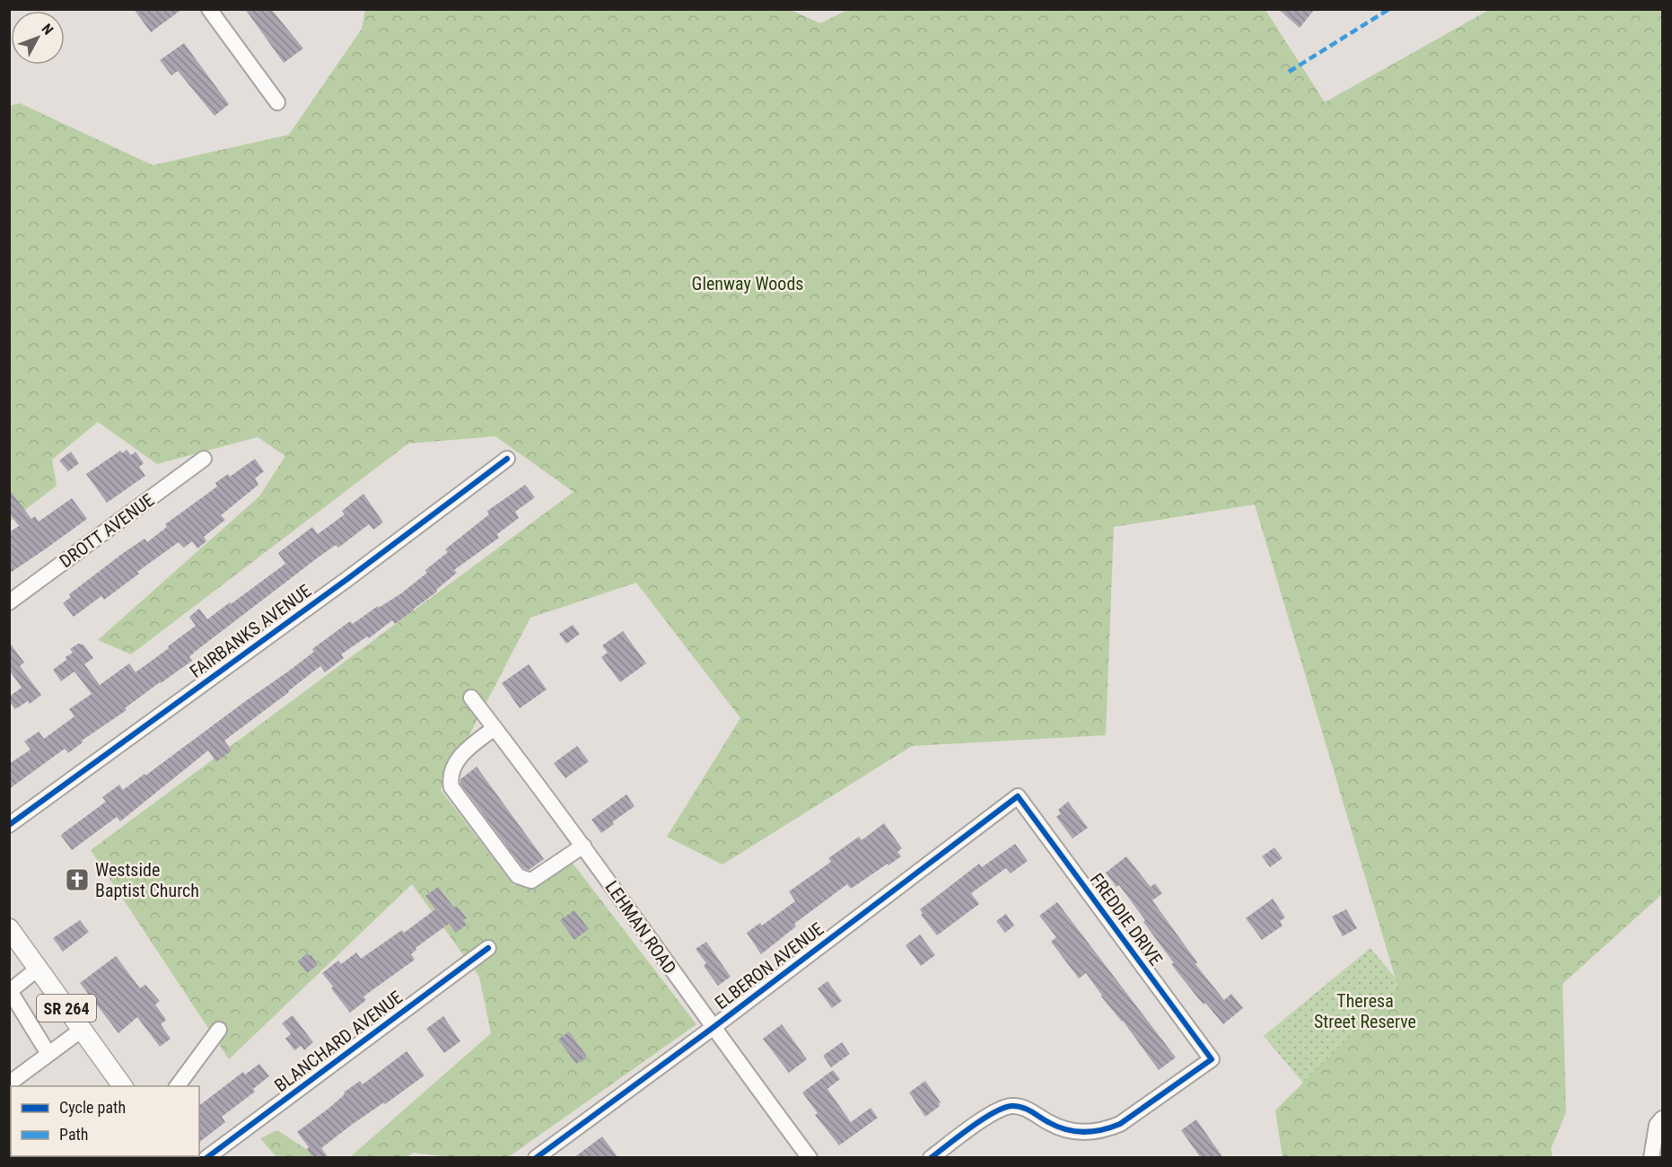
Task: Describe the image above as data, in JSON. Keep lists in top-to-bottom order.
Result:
{
  "streets": {
    "main road": ["SR 264"],
    "street": [
      "DROTT AVENUE",
      "FAIRBANKS AVENUE",
      "FREDDIE DRIVE",
      "LEHMAN ROAD",
      "ELBERON AVENUE",
      "BLANCHARD AVENUE"
    ]
  },
  "crossings": [
    ["FREDDIE DRIVE", "ELBERON AVENUE"],
    ["LEHMAN ROAD", "ELBERON AVENUE"]
  ],
  "parks": ["Glenway Woods", "Theresa Street Reserve"],
  "places": {
    "church": ["Westside Baptist Church"]
  },
  "legend": ["Cycle path", "Path"],
  "north": "top right"
}
